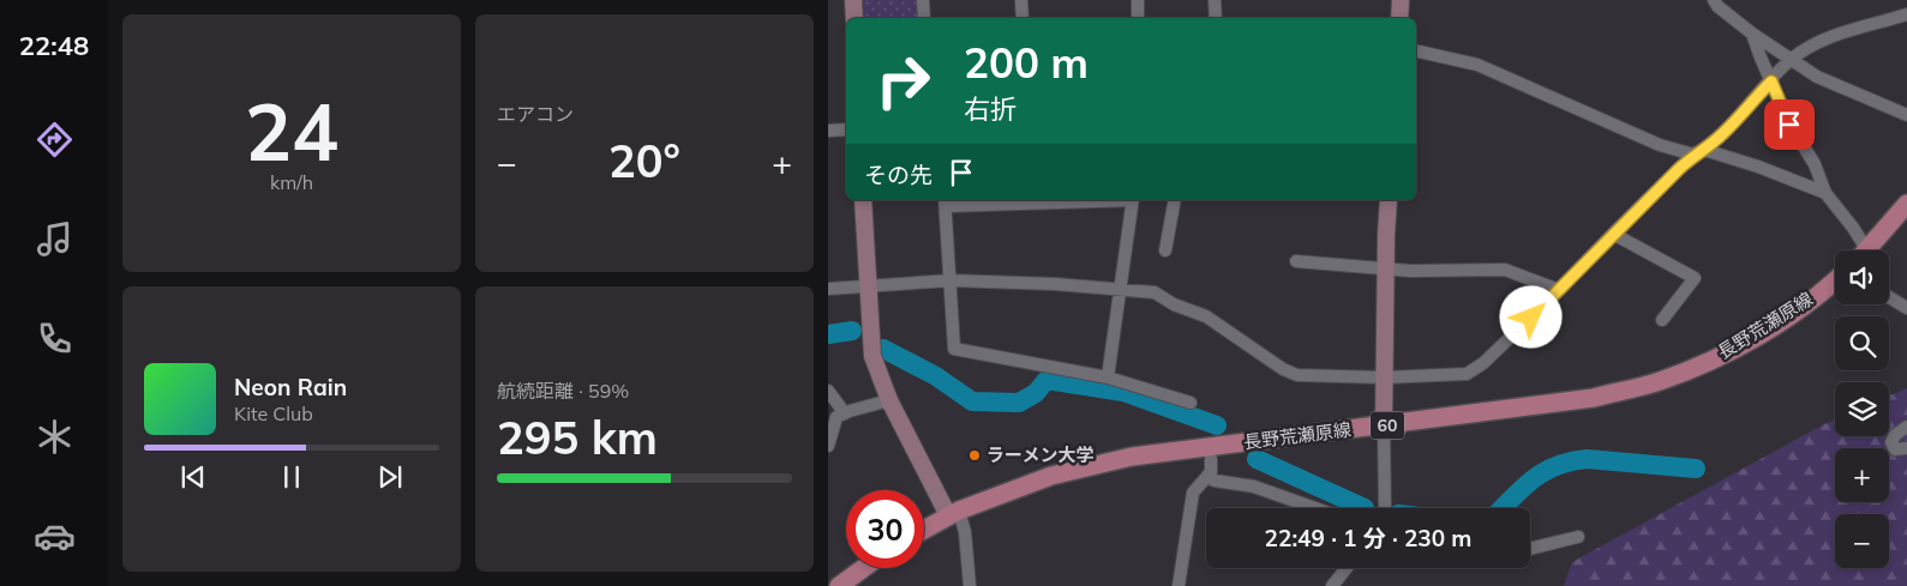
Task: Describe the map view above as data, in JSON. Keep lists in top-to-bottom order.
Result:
{
  "streets": {
    "main road": ["長野荒瀬原線", "60"]
  },
  "places": ["ラーメン大学"],
  "page": {
    "tabs": "22:48",
    "tile": [
      ["24", "km/h"],
      "エアコン",
      ["航続距離 · 59%", "295 km"]
    ],
    "turn": ["200 m", "右折"],
    "heat": ["−", "20°", "+"],
    "then": "その先",
    "map_buttons": ["+", "−"],
    "song": ["Neon Rain", "Kite Club"],
    "limit": "30",
    "trip": "22:49 · 1 分 · 230 m"
  }
}
